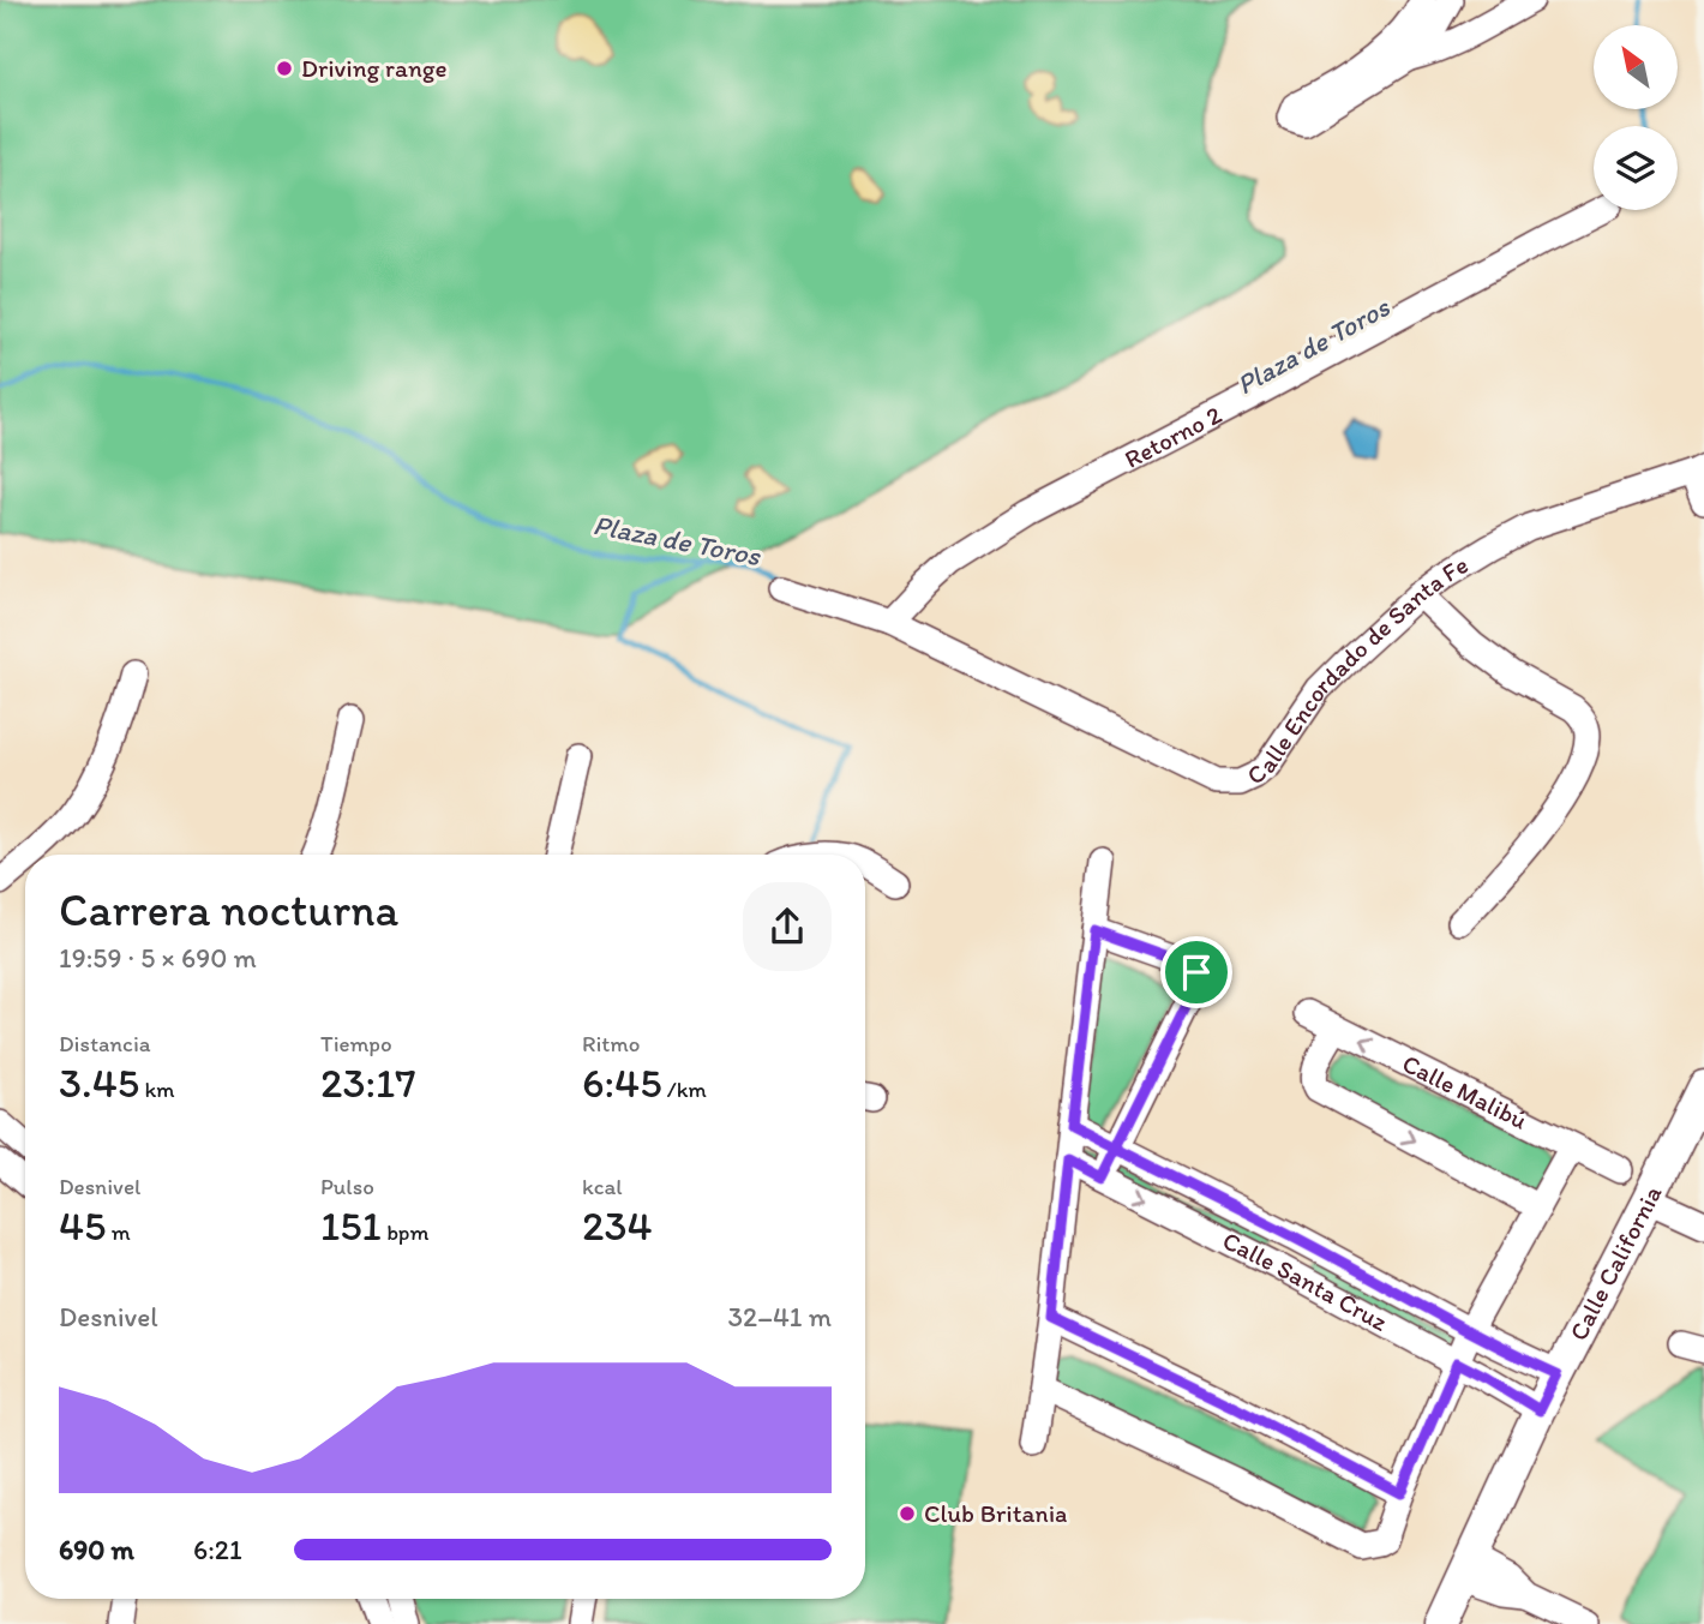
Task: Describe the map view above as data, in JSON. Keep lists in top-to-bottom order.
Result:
{
  "streets": {
    "main road": ["Calle California"],
    "street": [
      "Retorno 2",
      "Calle Encordado de Santa Fe",
      "Calle Malibú",
      "Calle Santa Cruz"
    ]
  },
  "crossings": [
    ["Retorno 2", "Calle Encordado de Santa Fe"],
    ["Calle California", "Calle Santa Cruz"]
  ],
  "one_way": ["Calle Malibú"],
  "water": ["Plaza de Toros"],
  "places": ["Driving range", "Club Britania"],
  "north": "top left",
  "page": {
    "heading": ["Carrera nocturna", "19:59 · 5 × 690 m"],
    "stats": [
      ["Distancia", "3.45 km"],
      ["Tiempo", "23:17"],
      ["Ritmo", "6:45 /km"],
      ["Desnivel", "45 m"],
      ["Pulso", "151 bpm"],
      ["kcal", "234"]
    ],
    "chart": ["Desnivel", "32–41 m"],
    "list": [
      {
        "name": "690 m",
        "note": "6:21"
      }
    ]
  }
}
